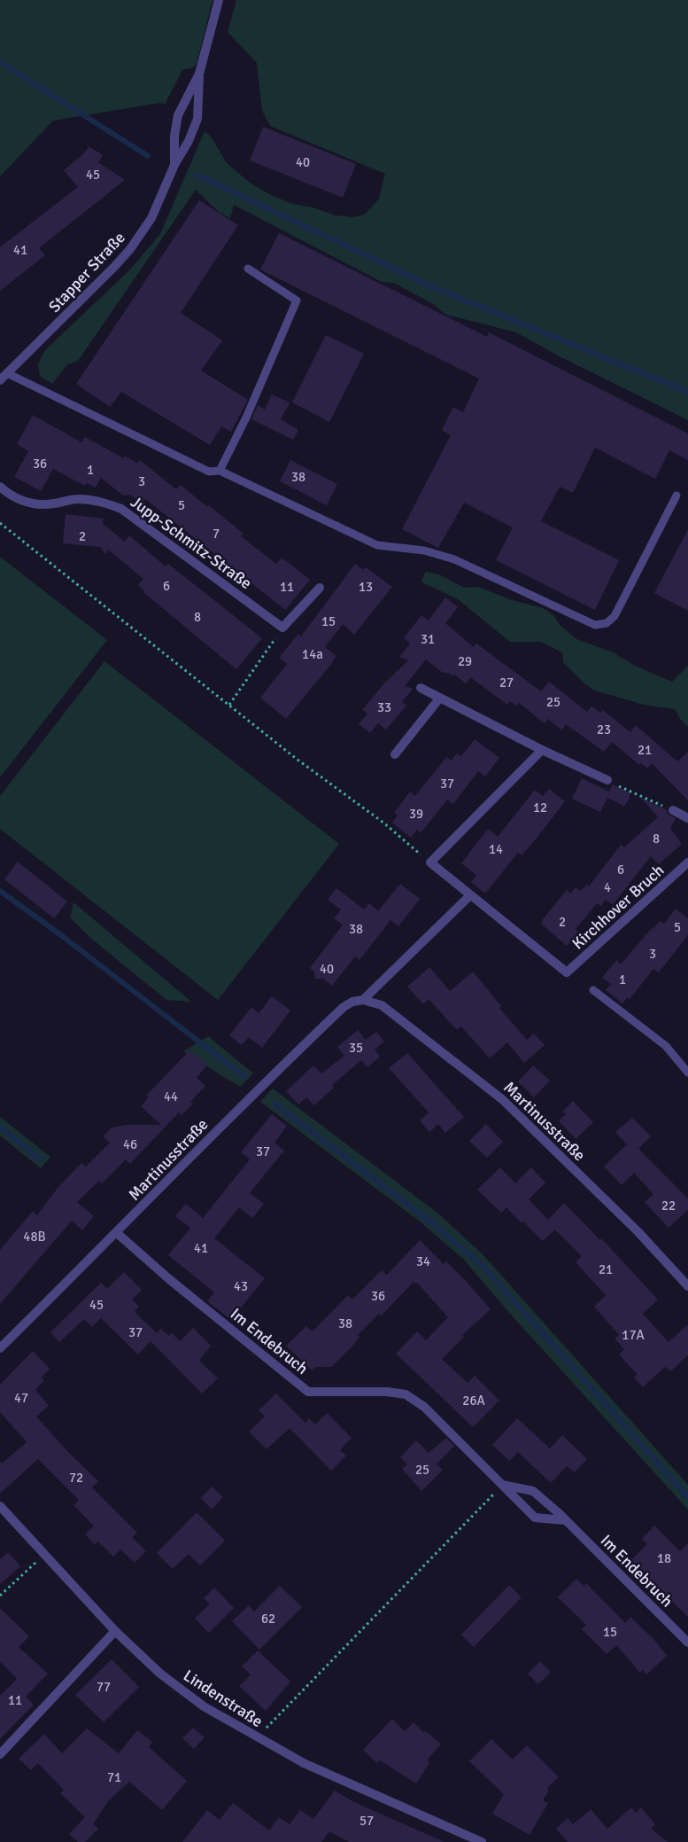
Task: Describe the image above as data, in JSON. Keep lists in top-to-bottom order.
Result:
{
  "streets": {
    "street": [
      "Stapper Straße",
      "Jupp-Schmitz-Straße",
      "Kirchhover Bruch",
      "Martinusstraße",
      "Im Endebruch",
      "Lindenstraße"
    ]
  },
  "crossings": [
    ["Kirchhover Bruch", "Martinusstraße"],
    ["Martinusstraße", "Im Endebruch"]
  ],
  "house_numbers": [
    "40",
    "45",
    "41",
    "36",
    "1",
    "38",
    "3",
    "5",
    "7",
    "2",
    "6",
    "11",
    "13",
    "8",
    "15",
    "31",
    "14a",
    "29",
    "27",
    "25",
    "33",
    "23",
    "21",
    "37",
    "12",
    "39",
    "8",
    "14",
    "6",
    "4",
    "2",
    "5",
    "38",
    "3",
    "40",
    "1",
    "35",
    "44",
    "46",
    "37",
    "22",
    "48B",
    "41",
    "34",
    "21",
    "43",
    "36",
    "45",
    "38",
    "37",
    "17A",
    "47",
    "26A",
    "25",
    "72",
    "18",
    "62",
    "15",
    "77",
    "11",
    "71",
    "57"
  ]
}
